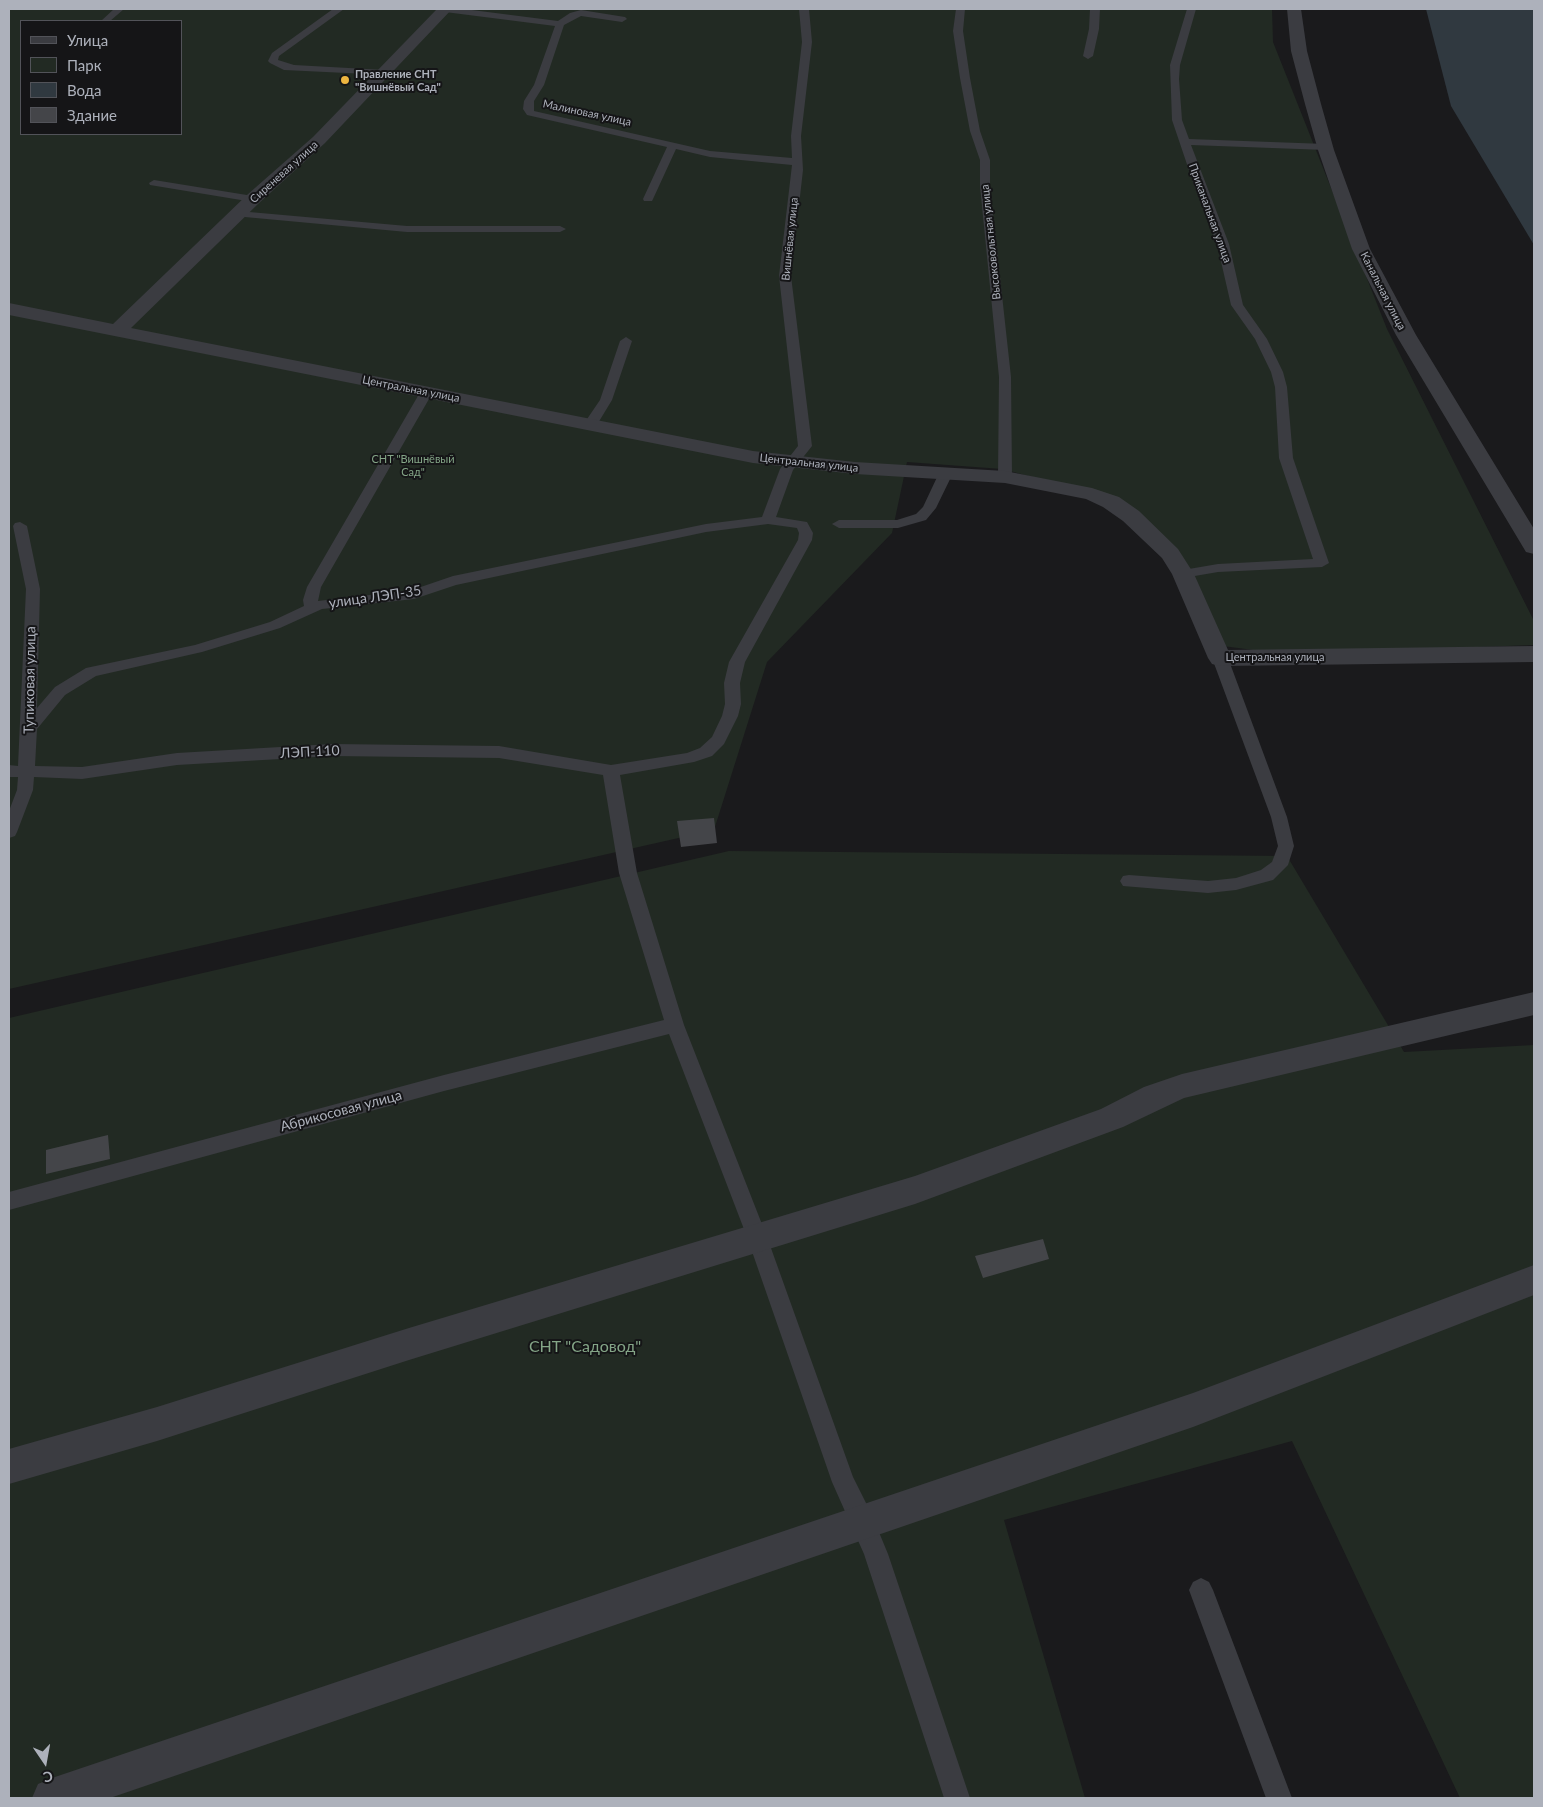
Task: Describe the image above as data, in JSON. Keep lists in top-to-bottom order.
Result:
{
  "streets": {
    "street": ["Сиреневая улица", "Канальная улица", "Центральная улица"],
    "lane": [
      "Малиновая улица",
      "Приканальная улица",
      "Вишнёвая улица",
      "Высоковольтная улица",
      "улица ЛЭП-35",
      "Тупиковая улица",
      "ЛЭП-110",
      "Абрикосовая улица"
    ]
  },
  "crossings": [
    ["Малиновая улица", "Вишнёвая улица"],
    ["Сиреневая улица", "Центральная улица"],
    ["Приканальная улица", "Центральная улица"],
    ["Вишнёвая улица", "Центральная улица"],
    ["Вишнёвая улица", "улица ЛЭП-35"],
    ["Высоковольтная улица", "Центральная улица"],
    ["улица ЛЭП-35", "Тупиковая улица"],
    ["улица ЛЭП-35", "ЛЭП-110"],
    ["Тупиковая улица", "ЛЭП-110"]
  ],
  "parks": ["СНТ \"Вишнёвый Сад\"", "СНТ \"Садовод\""],
  "places": ["Правление СНТ \"Вишнёвый Сад\""],
  "legend": [
    "Улица",
    "Парк",
    "Вода",
    "Здание"
  ],
  "north": "bottom"
}
